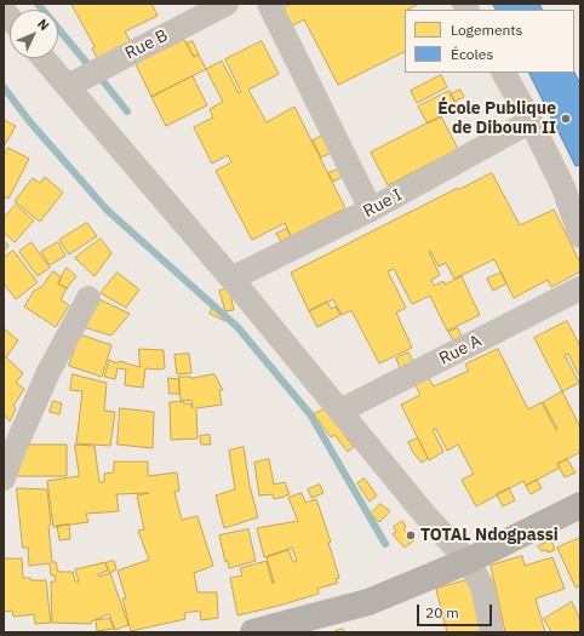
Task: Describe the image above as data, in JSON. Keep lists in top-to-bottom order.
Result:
{
  "streets": {
    "street": ["Rue B", "Rue I", "Rue A"]
  },
  "places": ["École Publique de Diboum II", "TOTAL Ndogpassi"],
  "legend": ["Logements", "Écoles"],
  "scale_bar": "20 m",
  "north": "top right"
}
